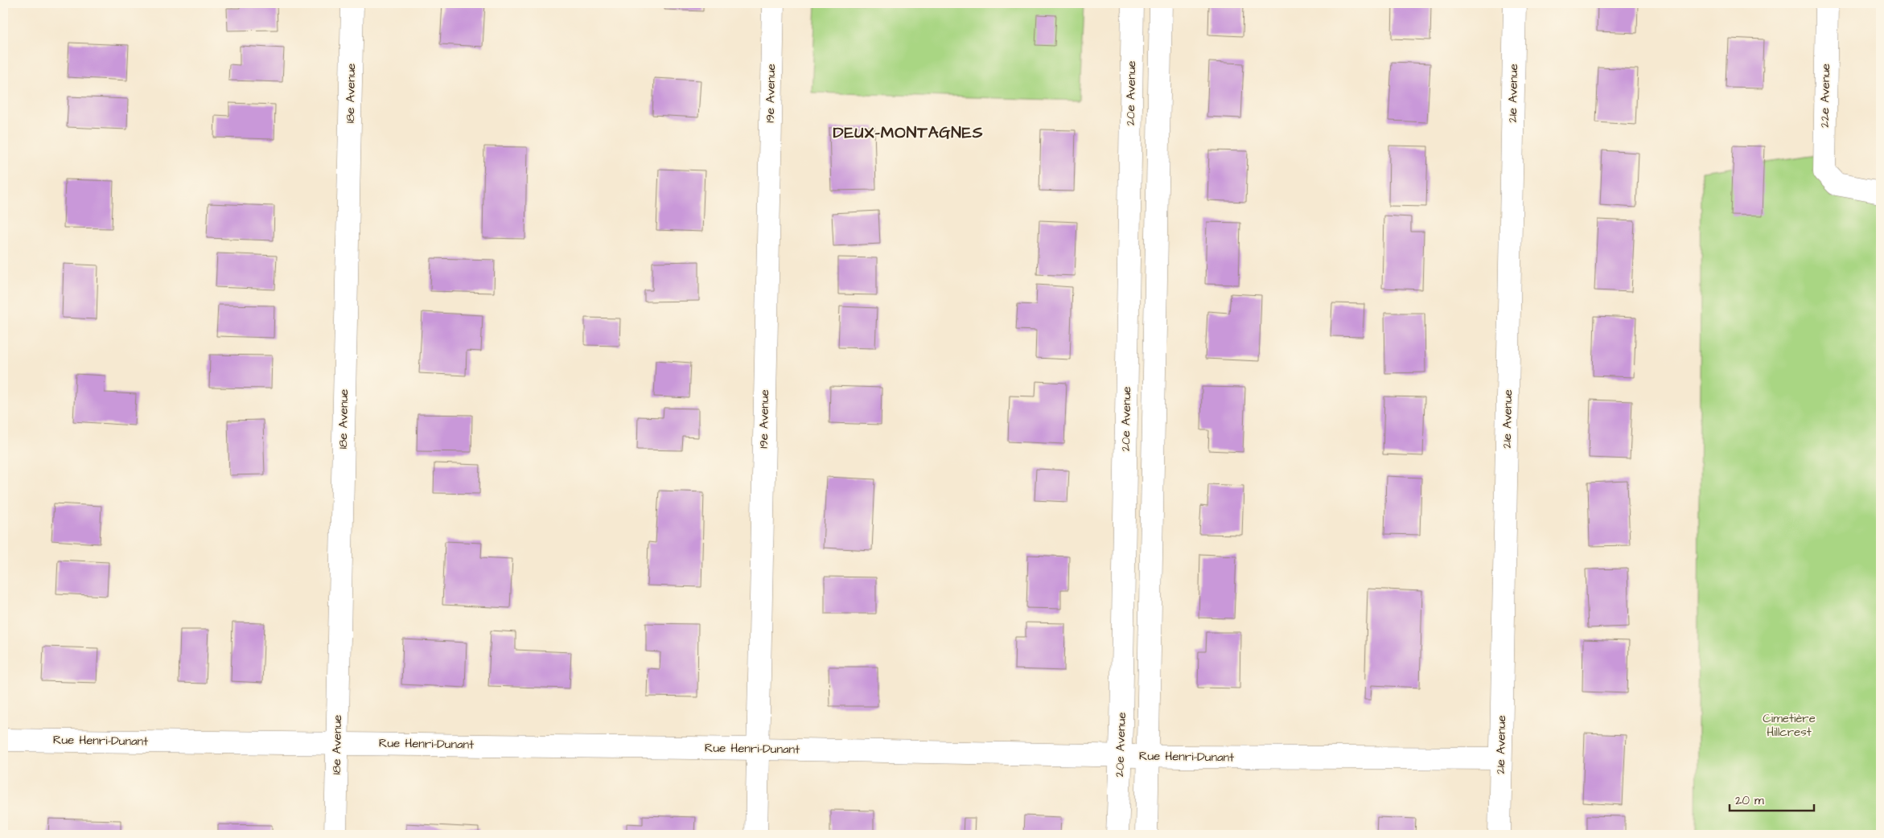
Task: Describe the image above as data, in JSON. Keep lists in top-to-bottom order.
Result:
{
  "streets": {
    "street": [
      "18e Avenue",
      "19e Avenue",
      "20e Avenue",
      "21e Avenue",
      "22e Avenue",
      "Rue Henri-Dunant"
    ]
  },
  "crossings": [
    ["18e Avenue", "Rue Henri-Dunant"],
    ["19e Avenue", "Rue Henri-Dunant"],
    ["20e Avenue", "Rue Henri-Dunant"],
    ["21e Avenue", "Rue Henri-Dunant"]
  ],
  "districts": ["DEUX-MONTAGNES"],
  "parks": ["Cimetière Hillcrest"],
  "scale_bar": "20 m"
}
